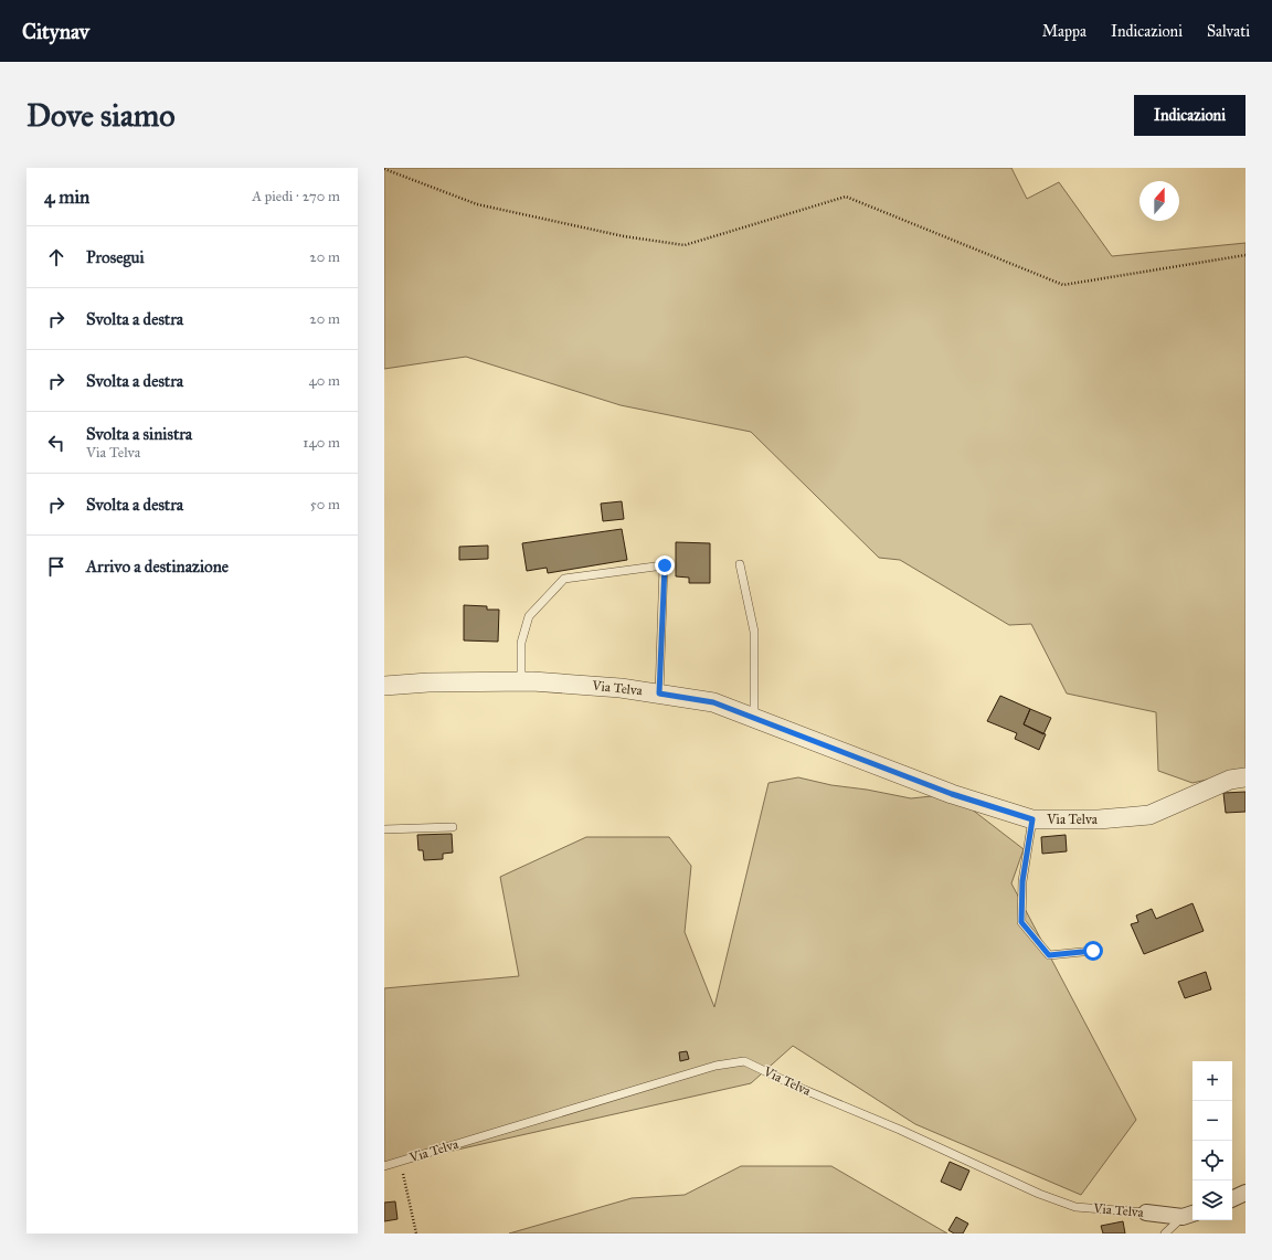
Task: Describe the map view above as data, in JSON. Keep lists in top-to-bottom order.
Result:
{
  "streets": {
    "street": ["Via Telva"]
  },
  "north": "top",
  "page": {
    "header": "Citynav",
    "nav": ["Mappa", "Indicazioni", "Salvati"],
    "buttons": "Indicazioni",
    "title": "Dove siamo",
    "heading": ["4 min", "A piedi · 270 m"],
    "list": [
      ["Prosegui", "20 m"],
      ["Svolta a destra", "20 m"],
      ["Svolta a destra", "40 m"],
      ["Svolta a sinistra", "Via Telva", "140 m"],
      ["Svolta a destra", "50 m"],
      "Arrivo a destinazione"
    ],
    "map_buttons": ["+", "−"]
  }
}
